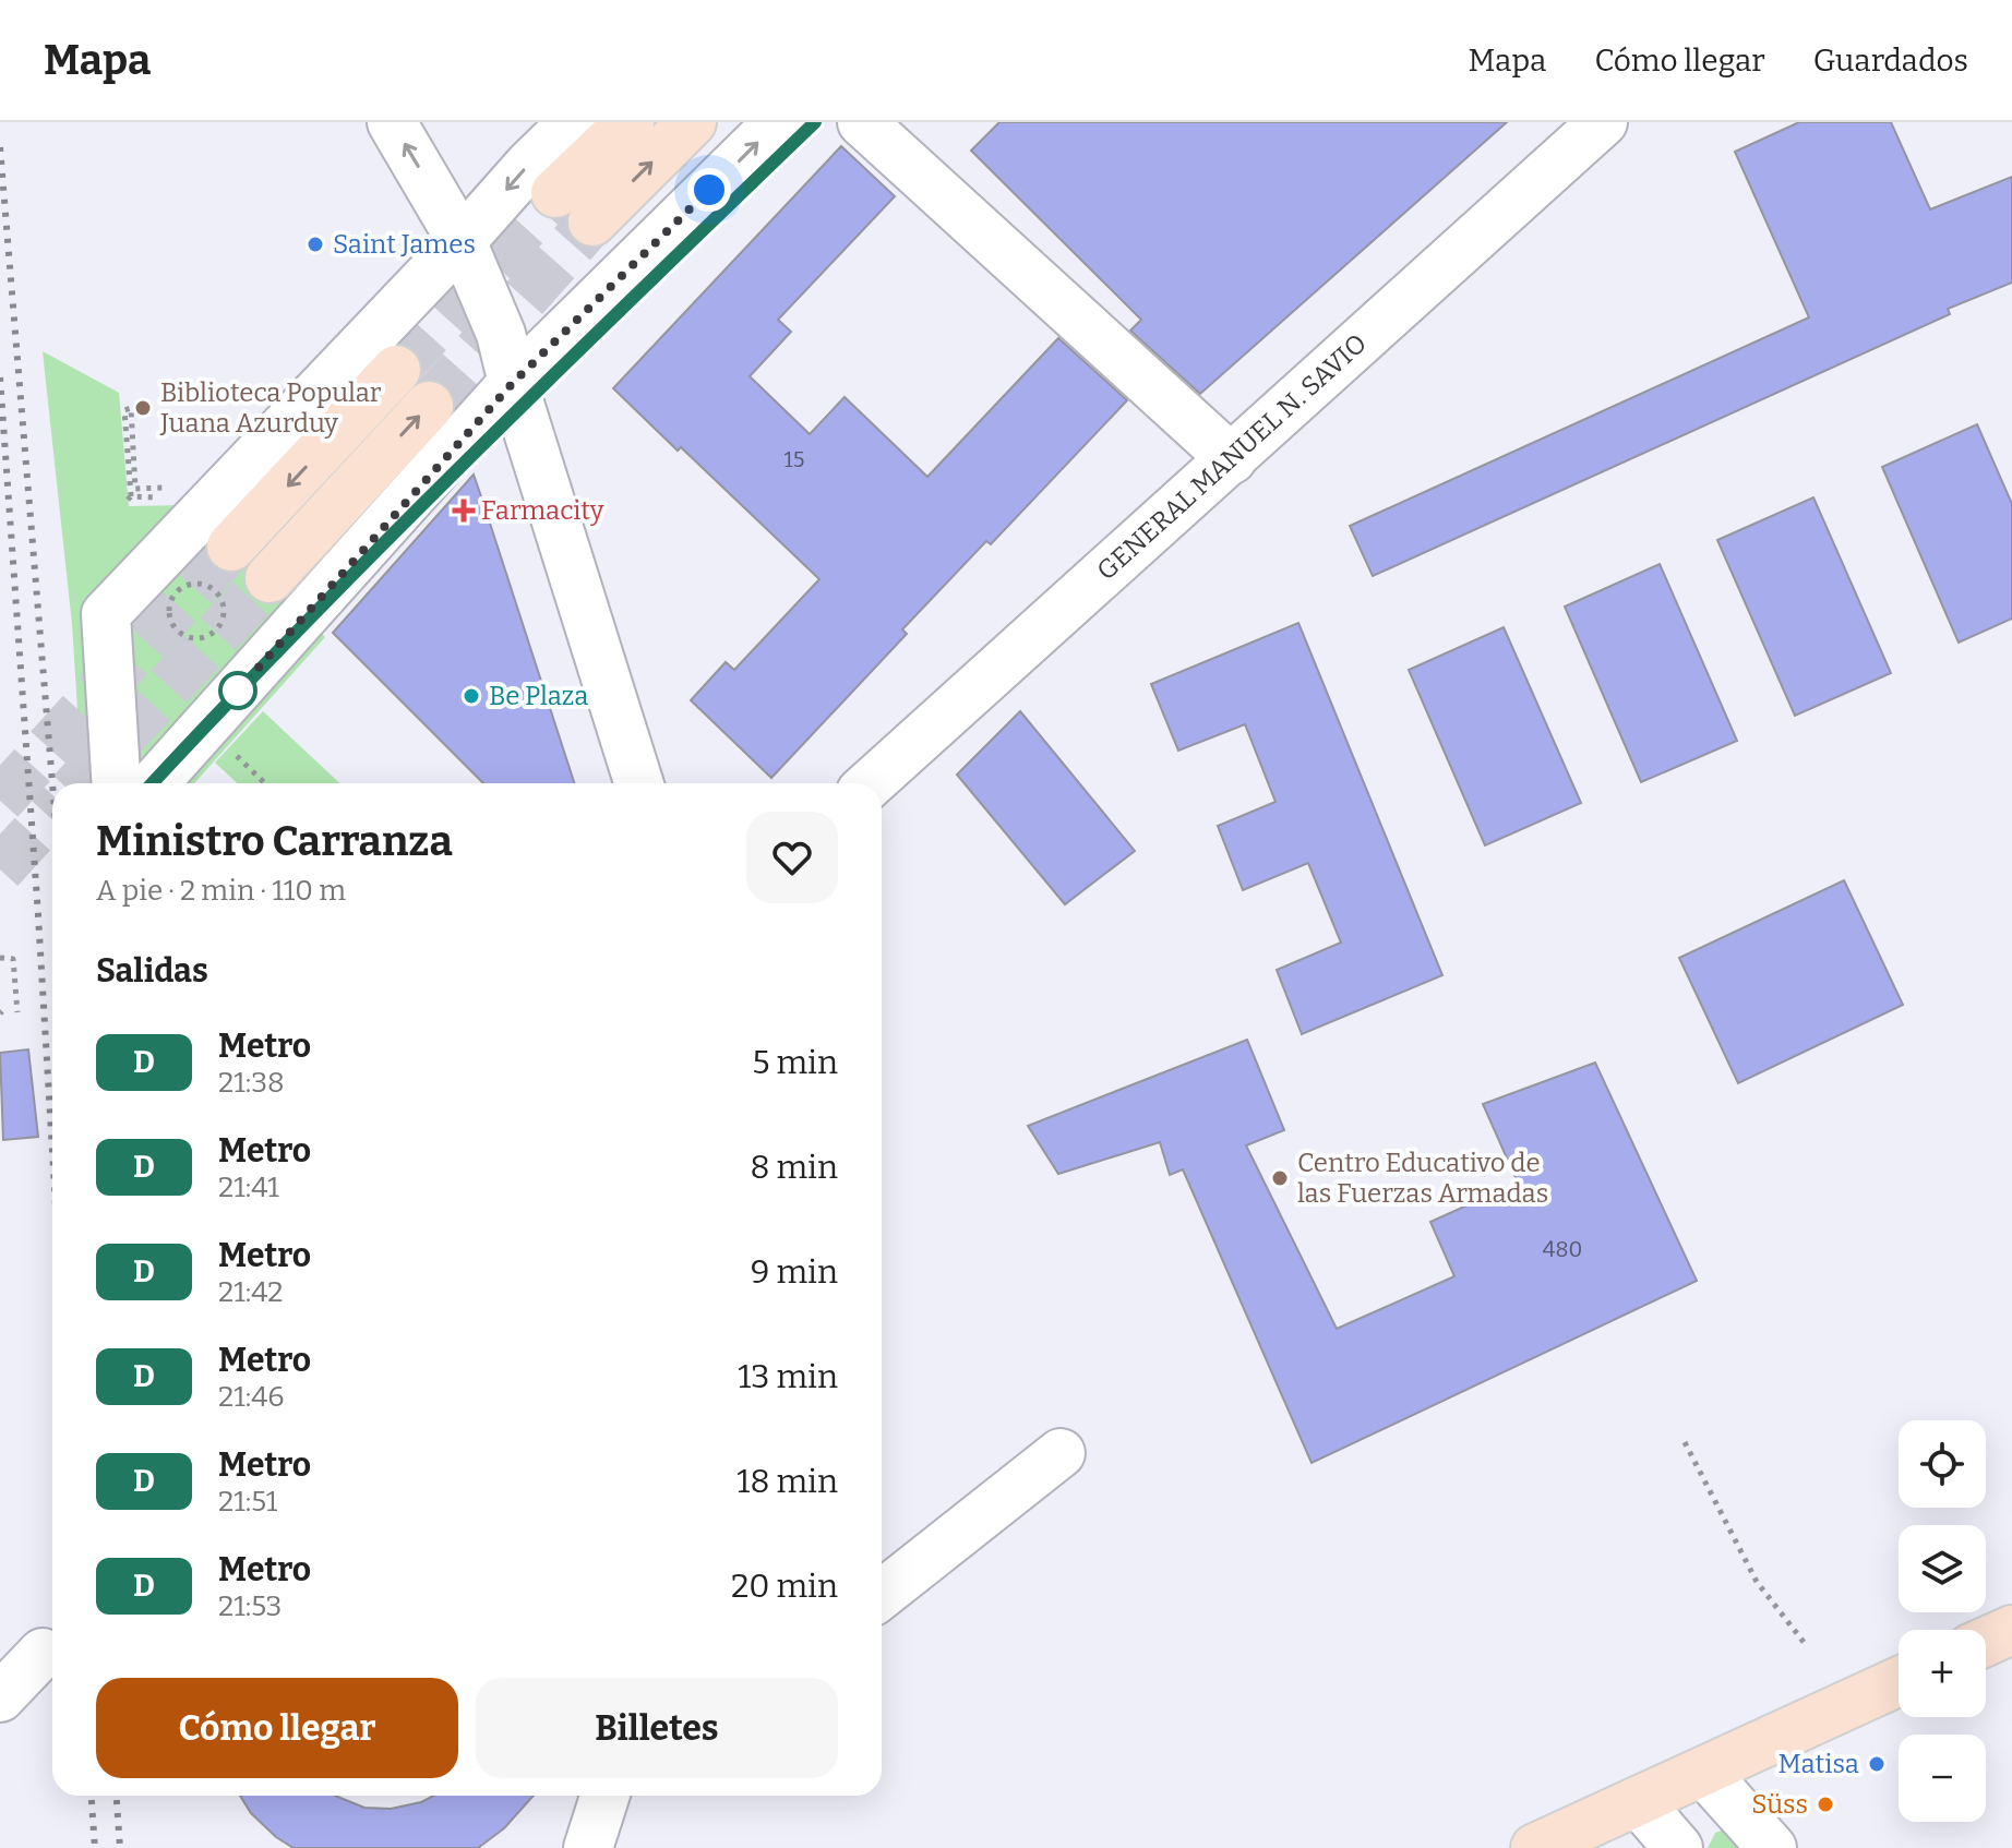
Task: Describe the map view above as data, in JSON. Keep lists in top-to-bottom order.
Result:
{
  "streets": {
    "street": ["GENERAL MANUEL N. SAVIO"]
  },
  "places": {
    "other": [
      "Saint James",
      "Biblioteca Popular Juana Azurduy",
      "Be Plaza",
      "Centro Educativo de las Fuerzas Armadas",
      "Matisa",
      "Süss"
    ],
    "health": ["Farmacity"]
  },
  "lines": ["metro line D"],
  "house_numbers": ["15", "480"],
  "page": {
    "header": "Mapa",
    "nav": ["Mapa", "Cómo llegar", "Guardados"],
    "heading": [
      ["Ministro Carranza", "A pie · 2 min · 110 m"],
      "Salidas"
    ],
    "list": [
      {
        "mark": "D",
        "name": "Metro",
        "note": "21:38",
        "value": "5 min"
      },
      {
        "mark": "D",
        "name": "Metro",
        "note": "21:41",
        "value": "8 min"
      },
      {
        "mark": "D",
        "name": "Metro",
        "note": "21:42",
        "value": "9 min"
      },
      {
        "mark": "D",
        "name": "Metro",
        "note": "21:46",
        "value": "13 min"
      },
      {
        "mark": "D",
        "name": "Metro",
        "note": "21:51",
        "value": "18 min"
      },
      {
        "mark": "D",
        "name": "Metro",
        "note": "21:53",
        "value": "20 min"
      }
    ],
    "map_buttons": ["+", "−"],
    "buttons": ["Cómo llegar", "Billetes"]
  }
}
